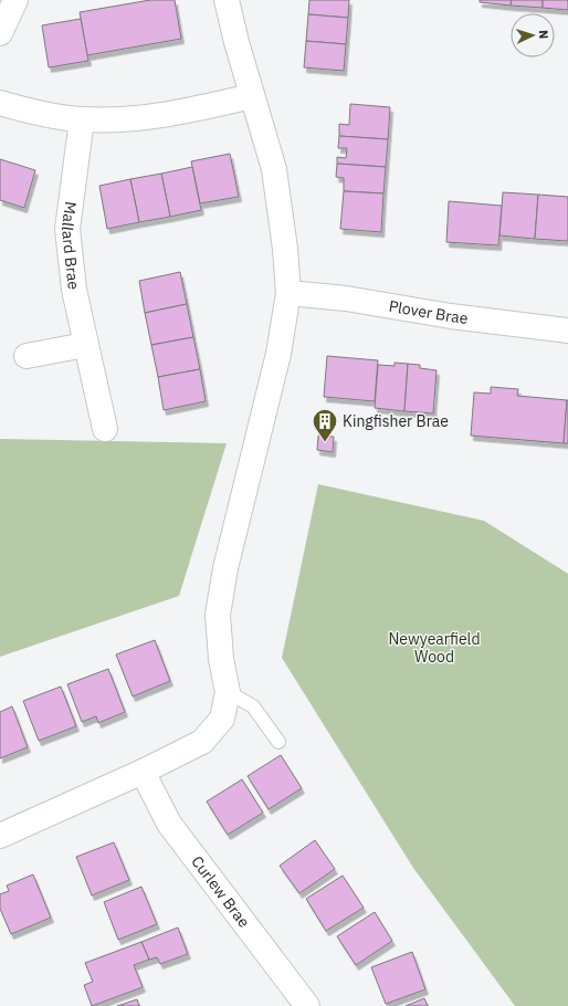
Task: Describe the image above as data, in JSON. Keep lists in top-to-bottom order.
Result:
{
  "streets": {
    "street": ["Mallard Brae", "Plover Brae", "Curlew Brae"]
  },
  "parks": ["Newyearfield Wood"],
  "places": {
    "building": ["Kingfisher Brae"]
  },
  "north": "right"
}
